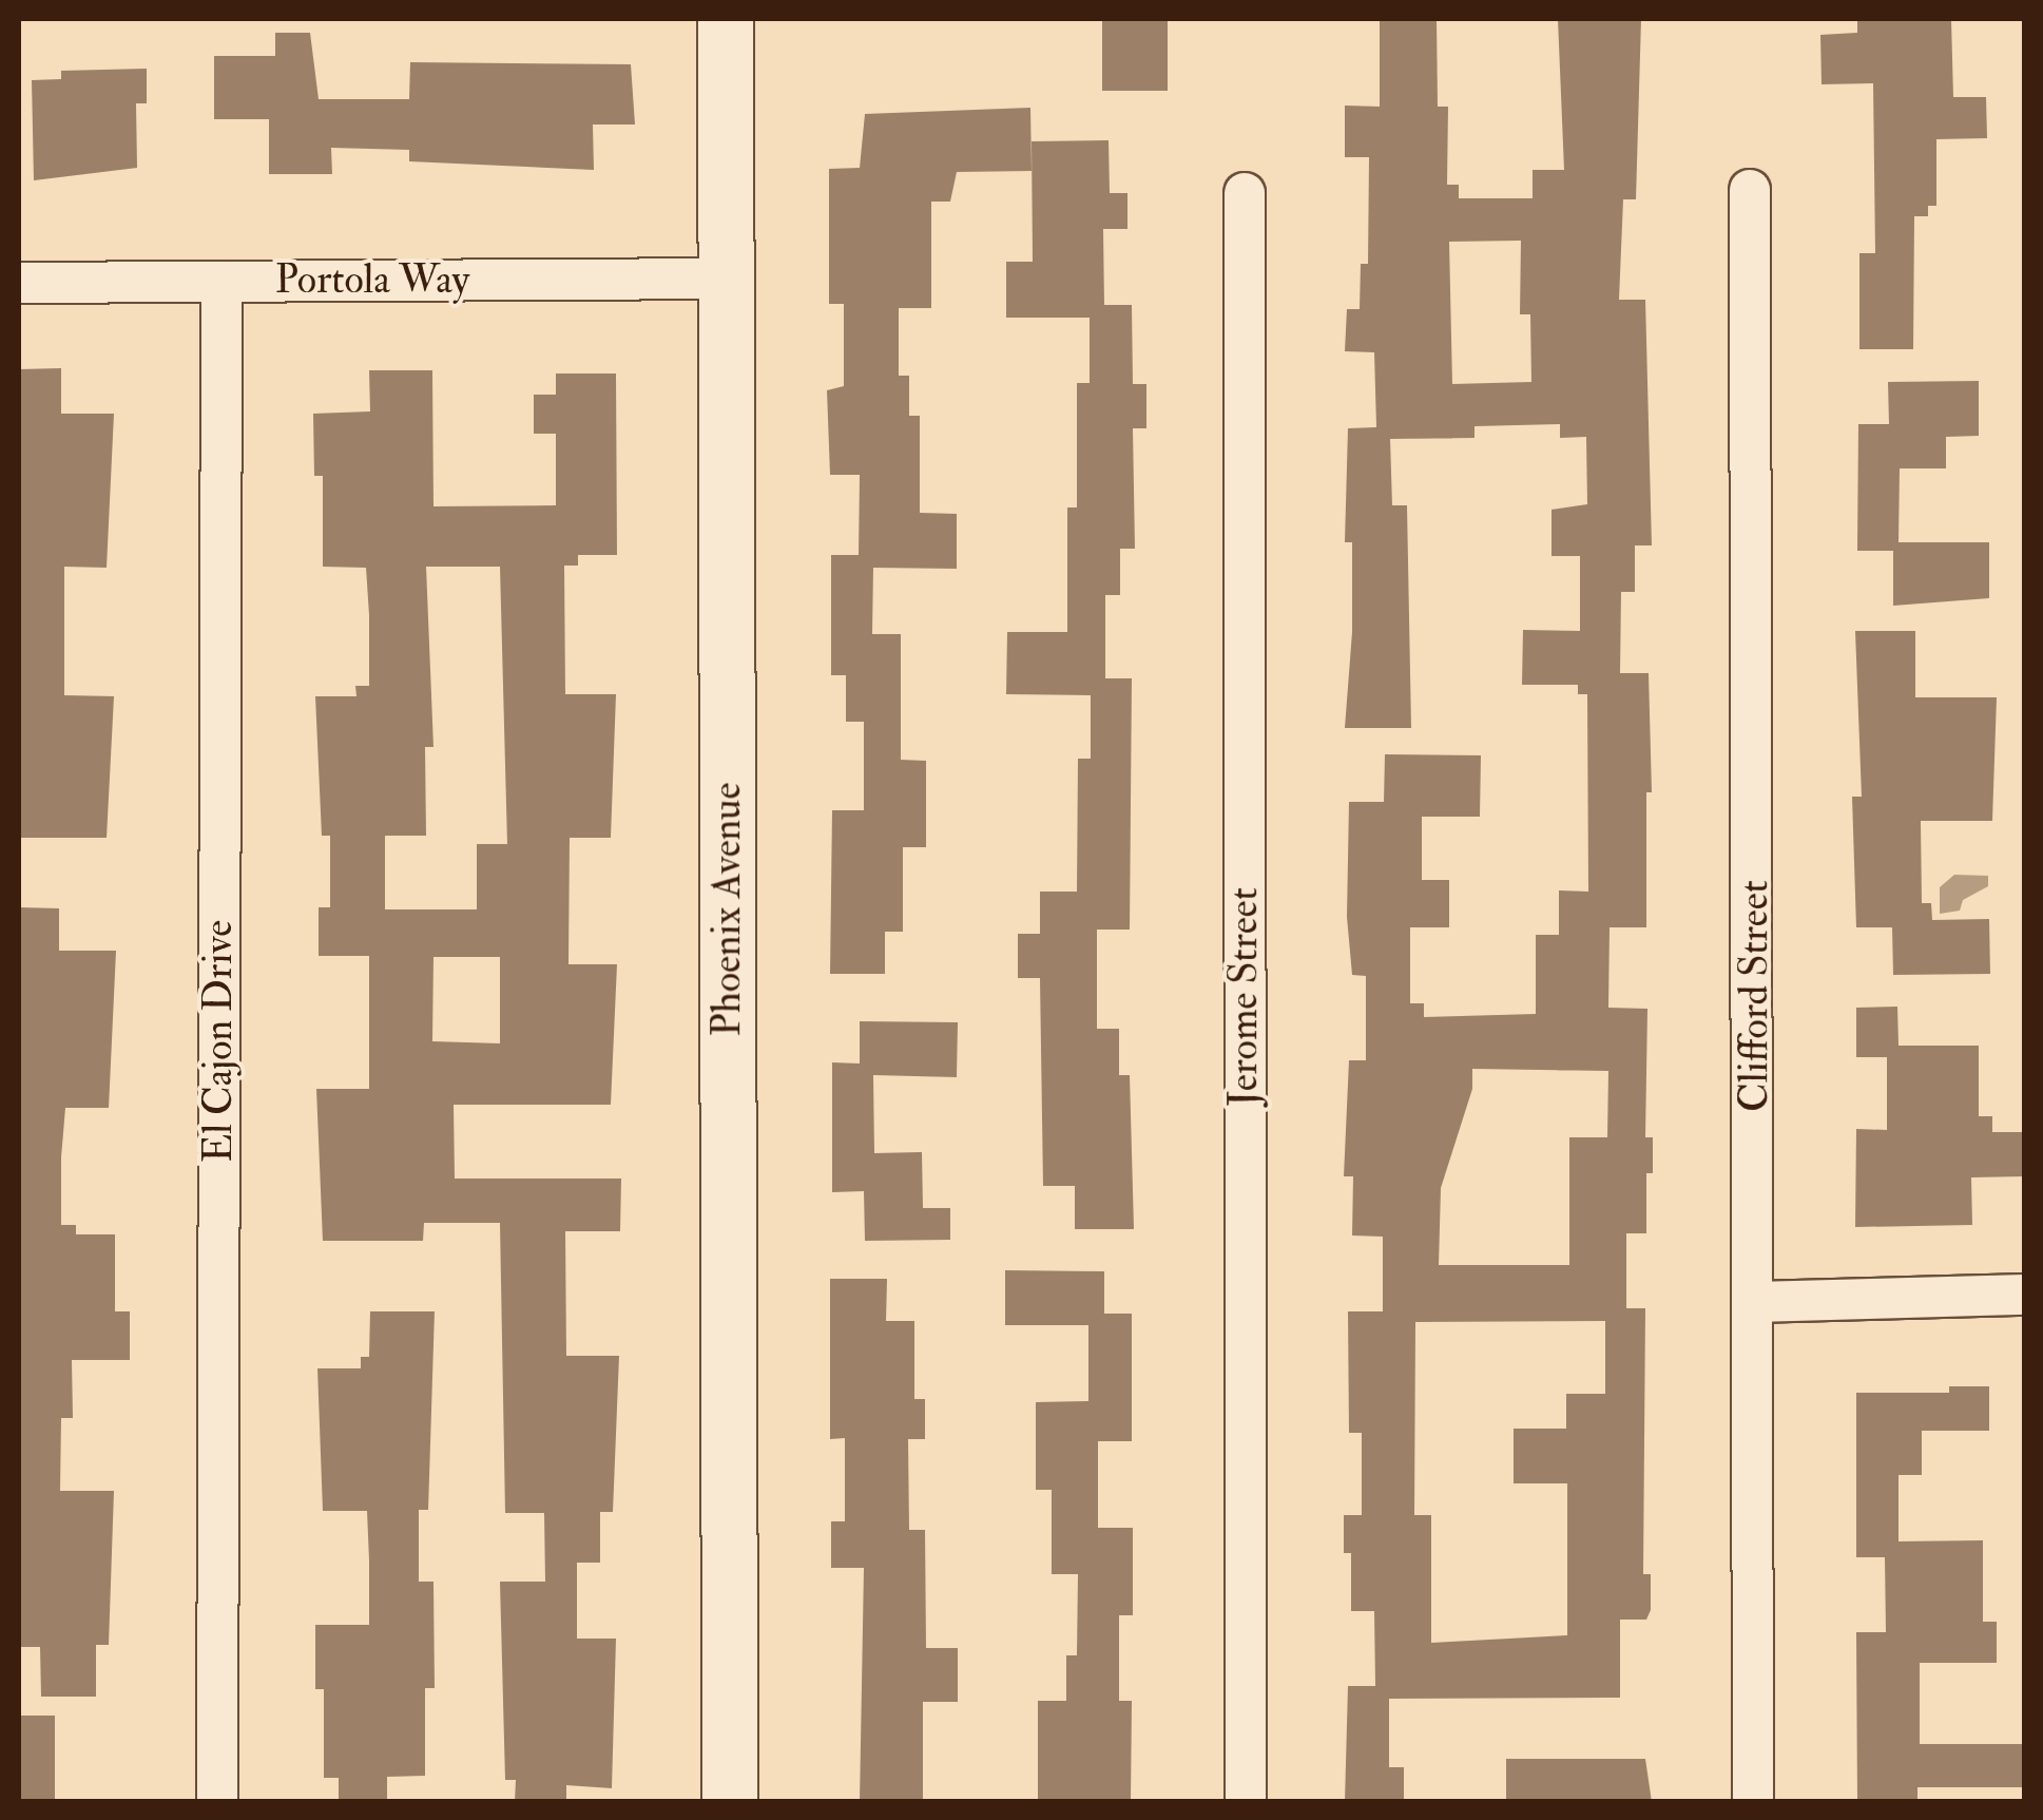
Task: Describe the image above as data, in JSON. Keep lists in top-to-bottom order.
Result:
{
  "streets": {
    "street": [
      "Portola Way",
      "Phoenix Avenue",
      "Clifford Street",
      "Jerome Street",
      "El Cajon Drive"
    ]
  },
  "crossings": [
    ["Portola Way", "Phoenix Avenue"],
    ["Portola Way", "El Cajon Drive"]
  ]
}
